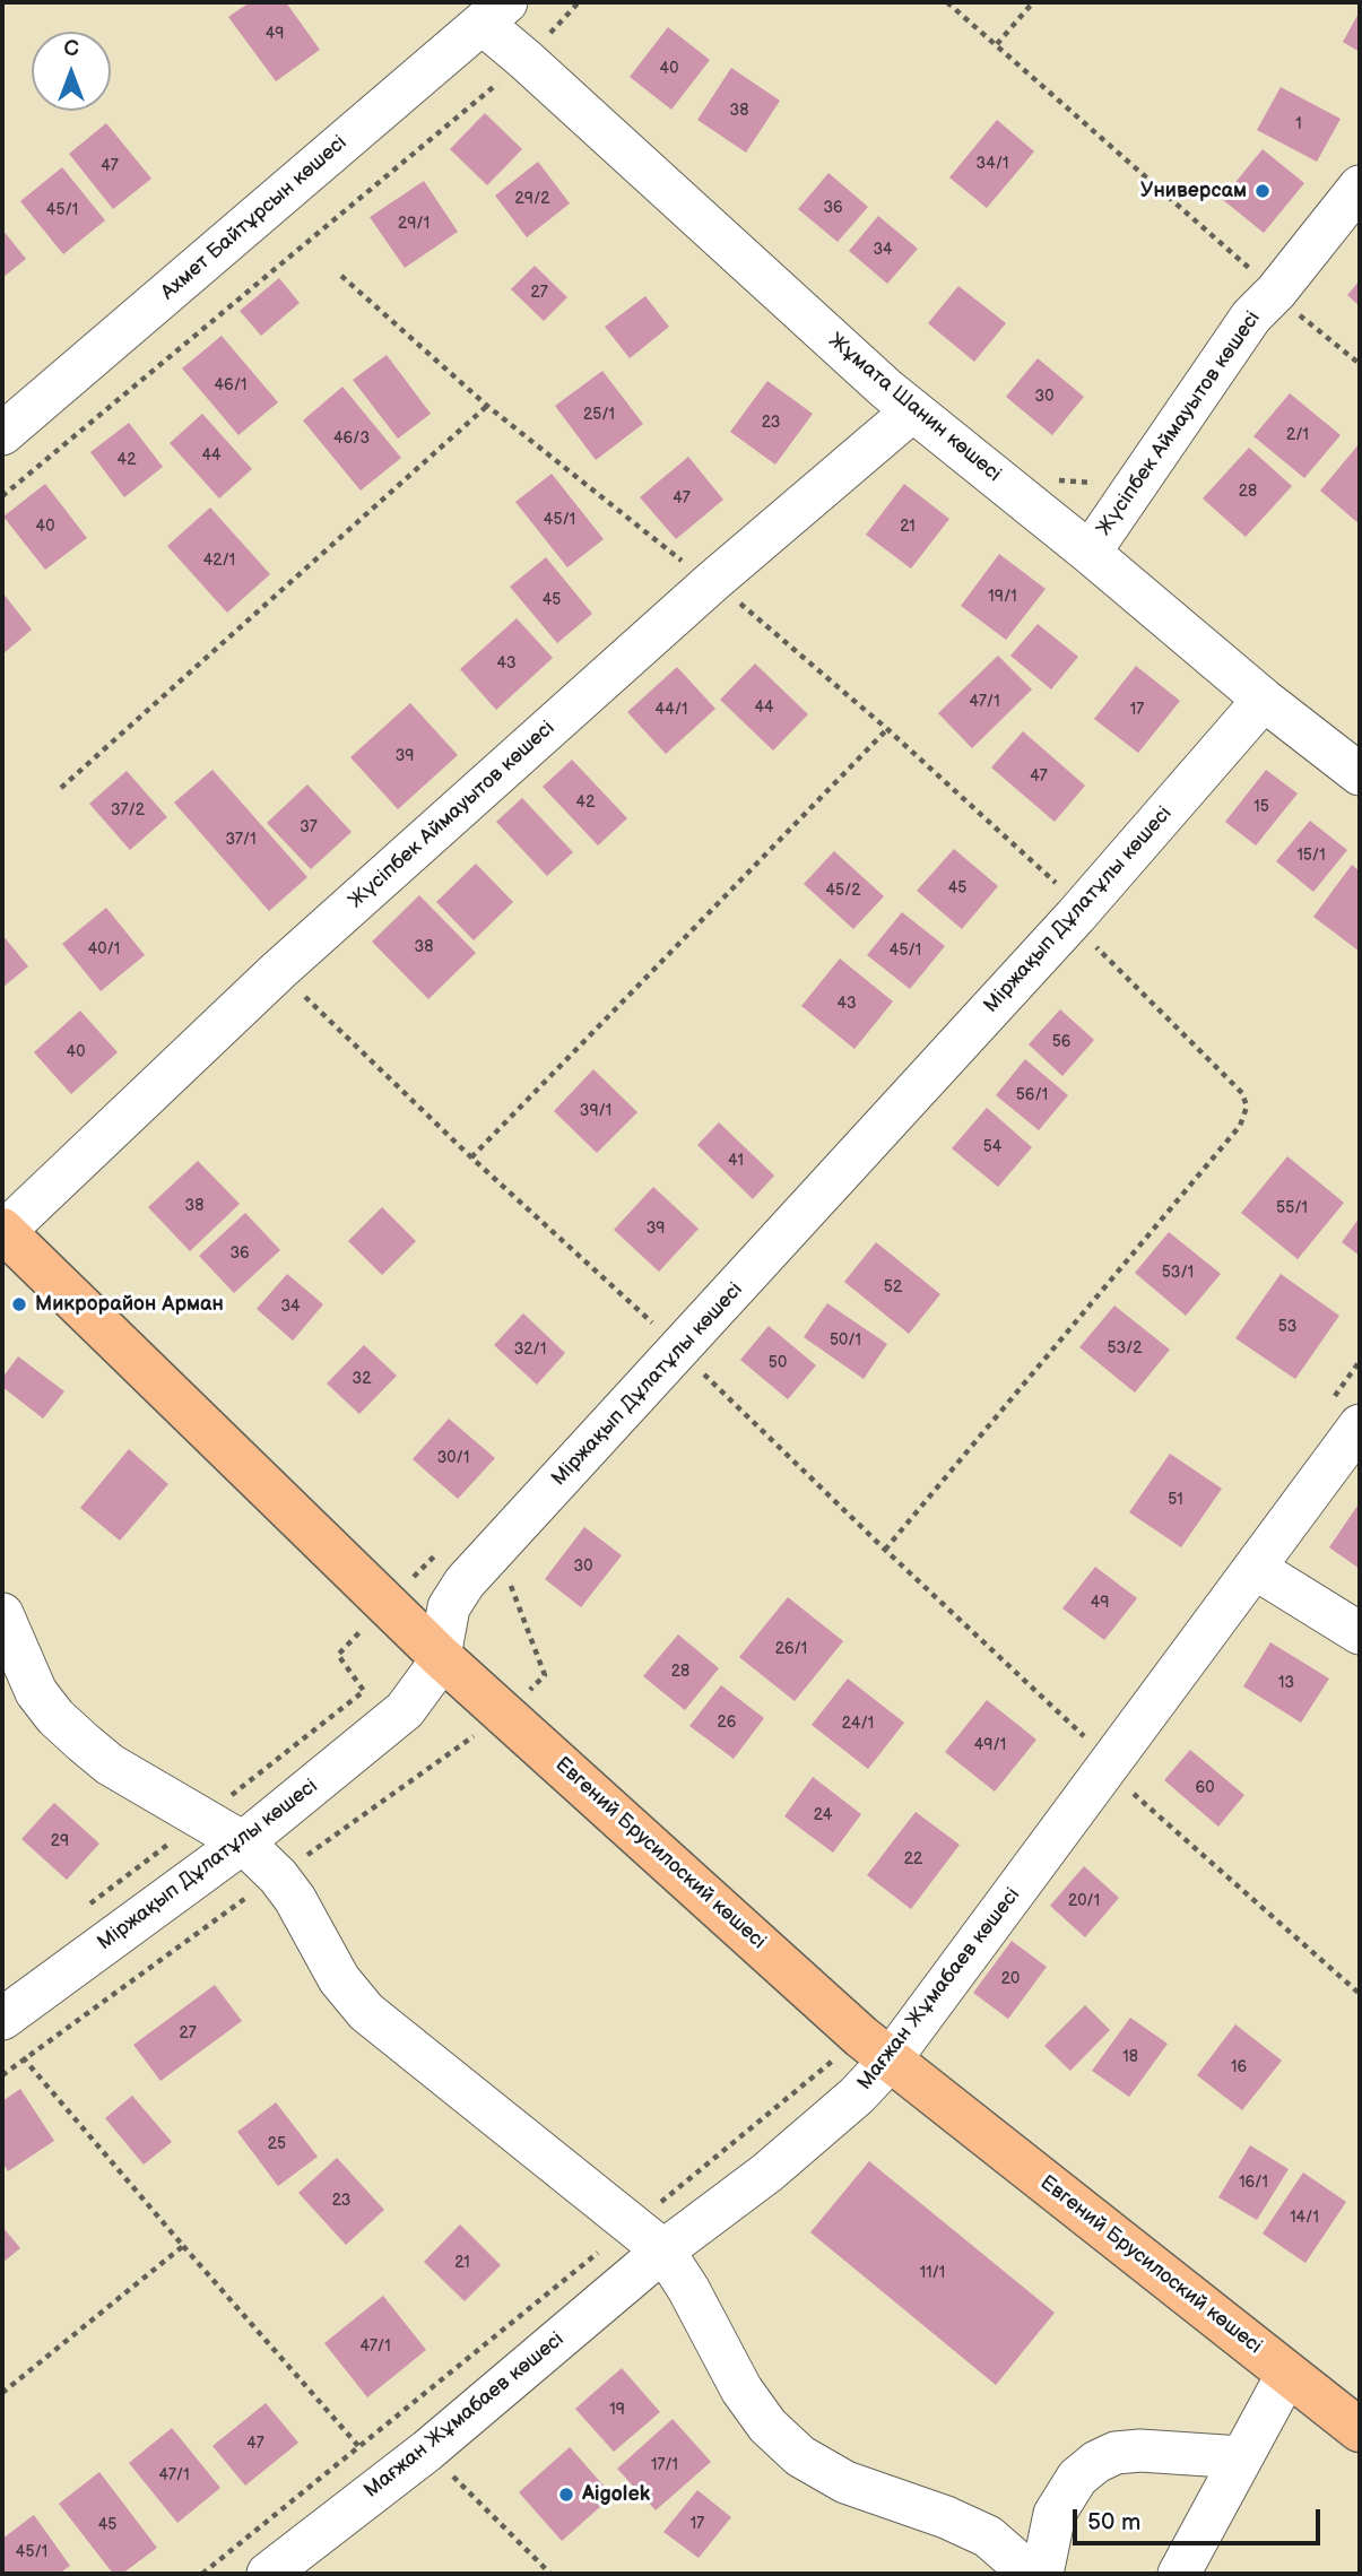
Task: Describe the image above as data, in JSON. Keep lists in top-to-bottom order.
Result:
{
  "streets": {
    "main road": ["Евгений Брусилоский көшесі"],
    "street": [
      "Ахмет Байтұрсын көшесі",
      "Жұмата Шанин көшесі",
      "Жүсіпбек Аймауытов көшесі",
      "Міржақып Дұлатұлы көшесі",
      "Мағжан Жұмабаев көшесі"
    ]
  },
  "crossings": [
    ["Ахмет Байтұрсын көшесі", "Жұмата Шанин көшесі"],
    ["Жұмата Шанин көшесі", "Жүсіпбек Аймауытов көшесі"],
    ["Жұмата Шанин көшесі", "Міржақып Дұлатұлы көшесі"],
    ["Жүсіпбек Аймауытов көшесі", "Евгений Брусилоский көшесі"],
    ["Міржақып Дұлатұлы көшесі", "Евгений Брусилоский көшесі"],
    ["Евгений Брусилоский көшесі", "Мағжан Жұмабаев көшесі"]
  ],
  "places": ["Универсам", "Микрорайон Арман", "Aigolek"],
  "house_numbers": [
    "49",
    "40",
    "38",
    "1",
    "34/1",
    "47",
    "29/2",
    "36",
    "45/1",
    "29/1",
    "34",
    "27",
    "46/1",
    "30",
    "25/1",
    "23",
    "2/1",
    "46/3",
    "44",
    "42",
    "28",
    "47",
    "45/1",
    "40",
    "21",
    "42/1",
    "19/1",
    "45",
    "43",
    "47/1",
    "44",
    "44/1",
    "17",
    "39",
    "47",
    "42",
    "15",
    "37/2",
    "37",
    "37/1",
    "15/1",
    "45",
    "45/2",
    "38",
    "40/1",
    "45/1",
    "43",
    "56",
    "40",
    "56/1",
    "39/1",
    "54",
    "41",
    "38",
    "55/1",
    "39",
    "36",
    "53/1",
    "52",
    "34",
    "53",
    "50/1",
    "53/2",
    "32/1",
    "50",
    "32",
    "30/1",
    "51",
    "30",
    "49",
    "26/1",
    "28",
    "13",
    "26",
    "24/1",
    "49/1",
    "60",
    "24",
    "29",
    "22",
    "20/1",
    "20",
    "27",
    "18",
    "16",
    "25",
    "16/1",
    "23",
    "14/1",
    "21",
    "11/1",
    "47/1",
    "19",
    "47",
    "17/1",
    "47/1",
    "17",
    "45",
    "45/1"
  ],
  "scale_bar": "50 m",
  "north": "top"
}
